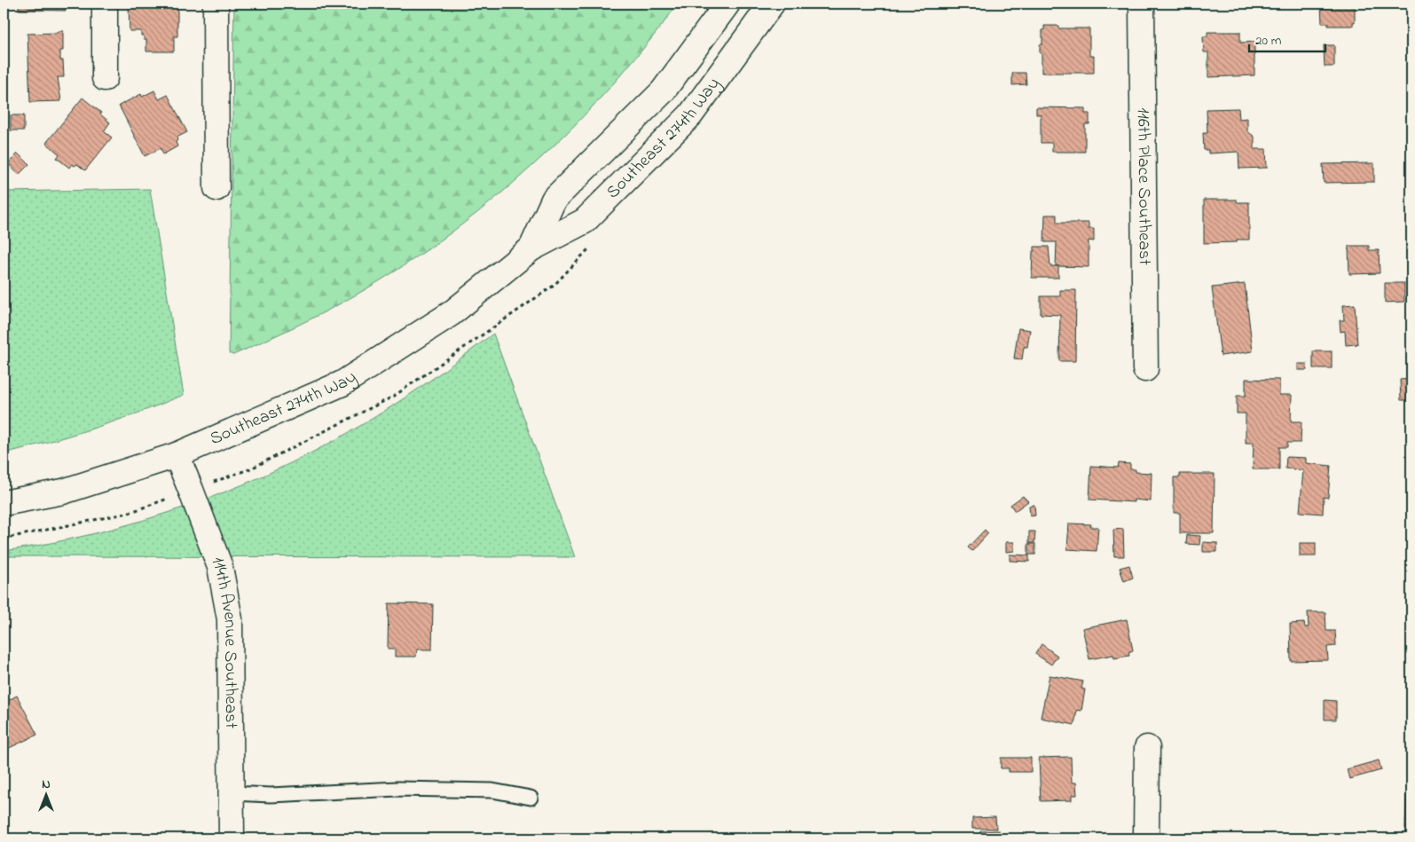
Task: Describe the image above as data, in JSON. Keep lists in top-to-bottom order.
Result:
{
  "streets": {
    "main road": ["Southeast 274th Way", "116th Place Southeast", "114th Avenue Southeast"]
  },
  "crossings": [
    ["Southeast 274th Way", "114th Avenue Southeast"]
  ],
  "scale_bar": "20 m",
  "north": "top"
}
